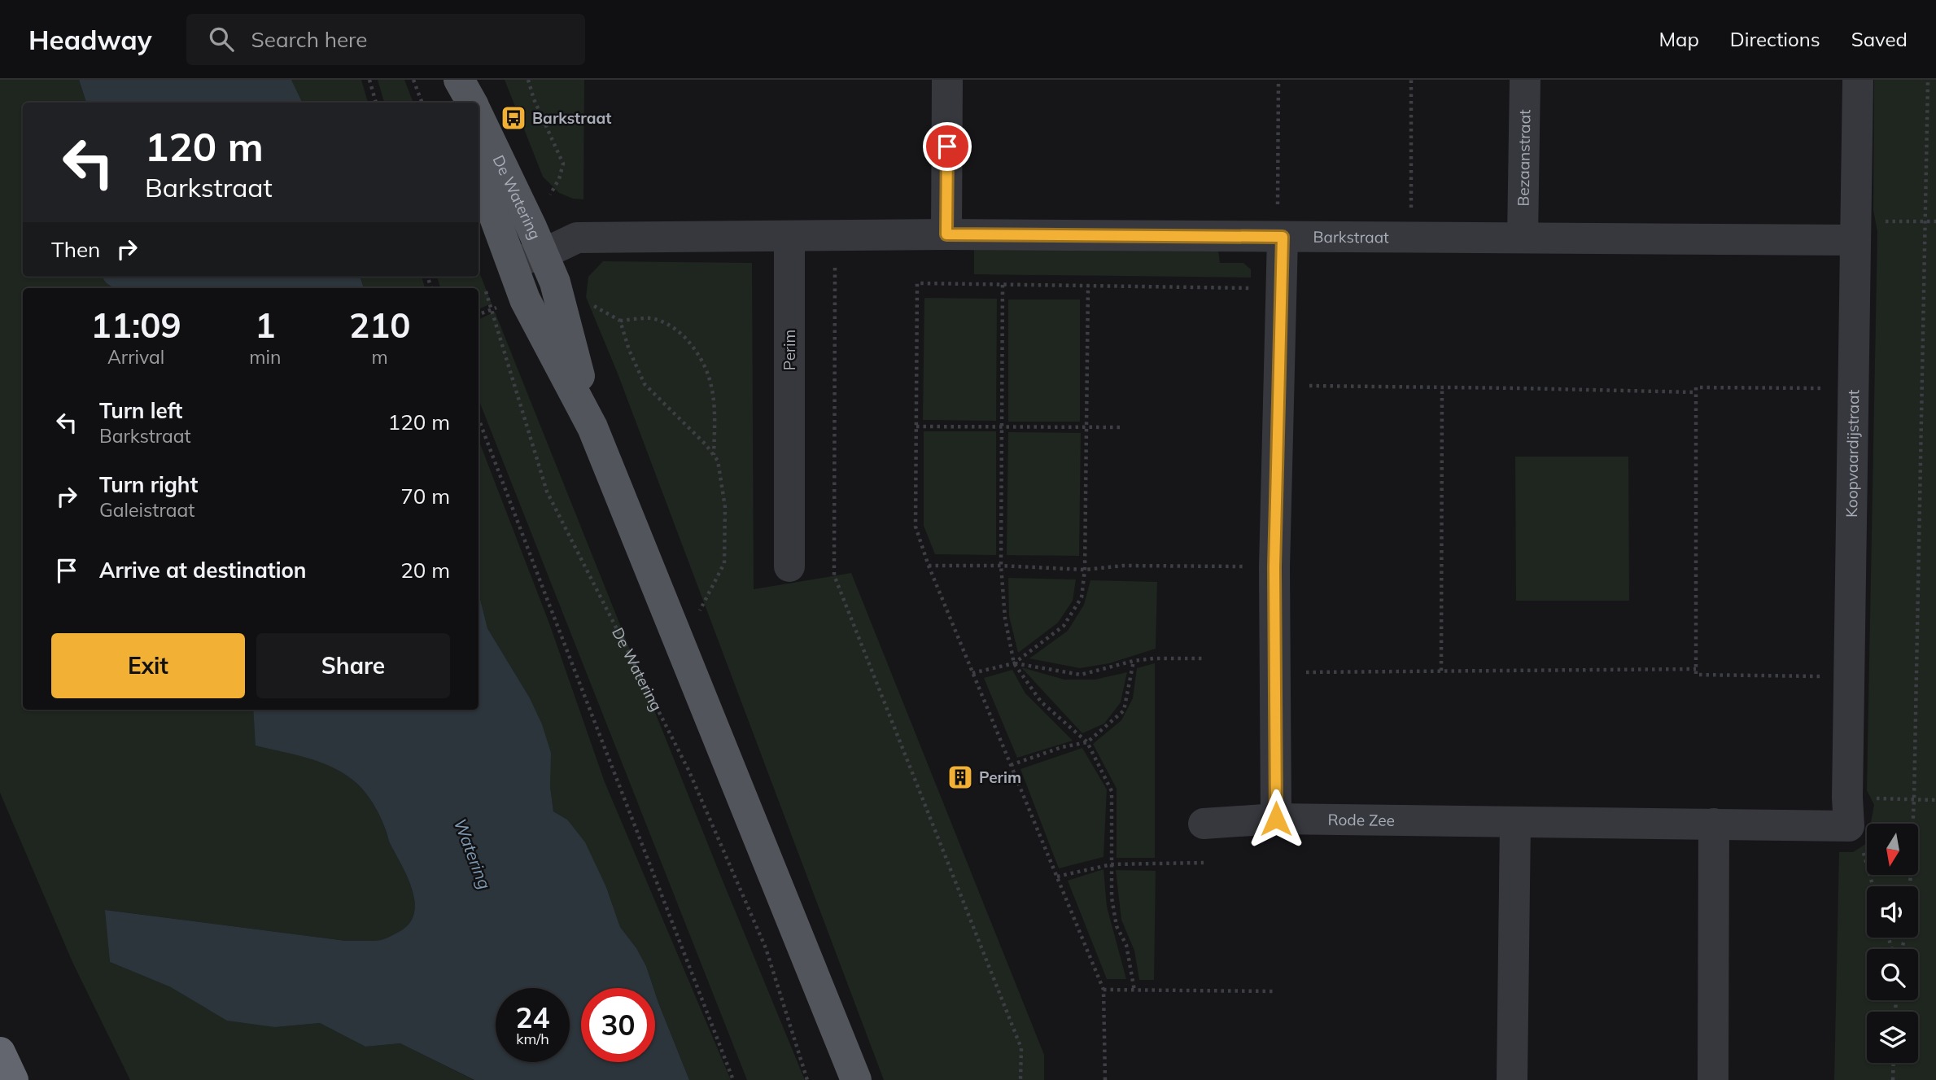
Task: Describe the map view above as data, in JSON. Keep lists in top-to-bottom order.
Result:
{
  "streets": {
    "main road": ["De Watering"],
    "street": [
      "Bezaanstraat",
      "Barkstraat",
      "Perim",
      "Koopvaardijstraat",
      "Rode Zee"
    ]
  },
  "crossings": [
    ["Bezaanstraat", "Barkstraat"],
    ["De Watering", "Barkstraat"],
    ["Barkstraat", "Perim"],
    ["Barkstraat", "Koopvaardijstraat"],
    ["Koopvaardijstraat", "Rode Zee"]
  ],
  "water": ["Watering"],
  "places": {
    "bus stop": ["Barkstraat"],
    "building": ["Perim"]
  },
  "north": "bottom",
  "page": {
    "header": "Headway",
    "search": "Search here",
    "nav": ["Map", "Directions", "Saved"],
    "turn": ["120 m", "Barkstraat"],
    "then": "Then",
    "eta": [
      "11:09",
      "Arrival",
      "1",
      "min",
      "210",
      "m"
    ],
    "list": [
      {
        "name": "Turn left",
        "note": "Barkstraat",
        "value": "120 m"
      },
      {
        "name": "Turn right",
        "note": "Galeistraat",
        "value": "70 m"
      },
      {
        "name": "Arrive at destination",
        "value": "20 m"
      }
    ],
    "buttons": ["Exit", "Share"],
    "speed": "24 km/h",
    "limit": "30"
  }
}
